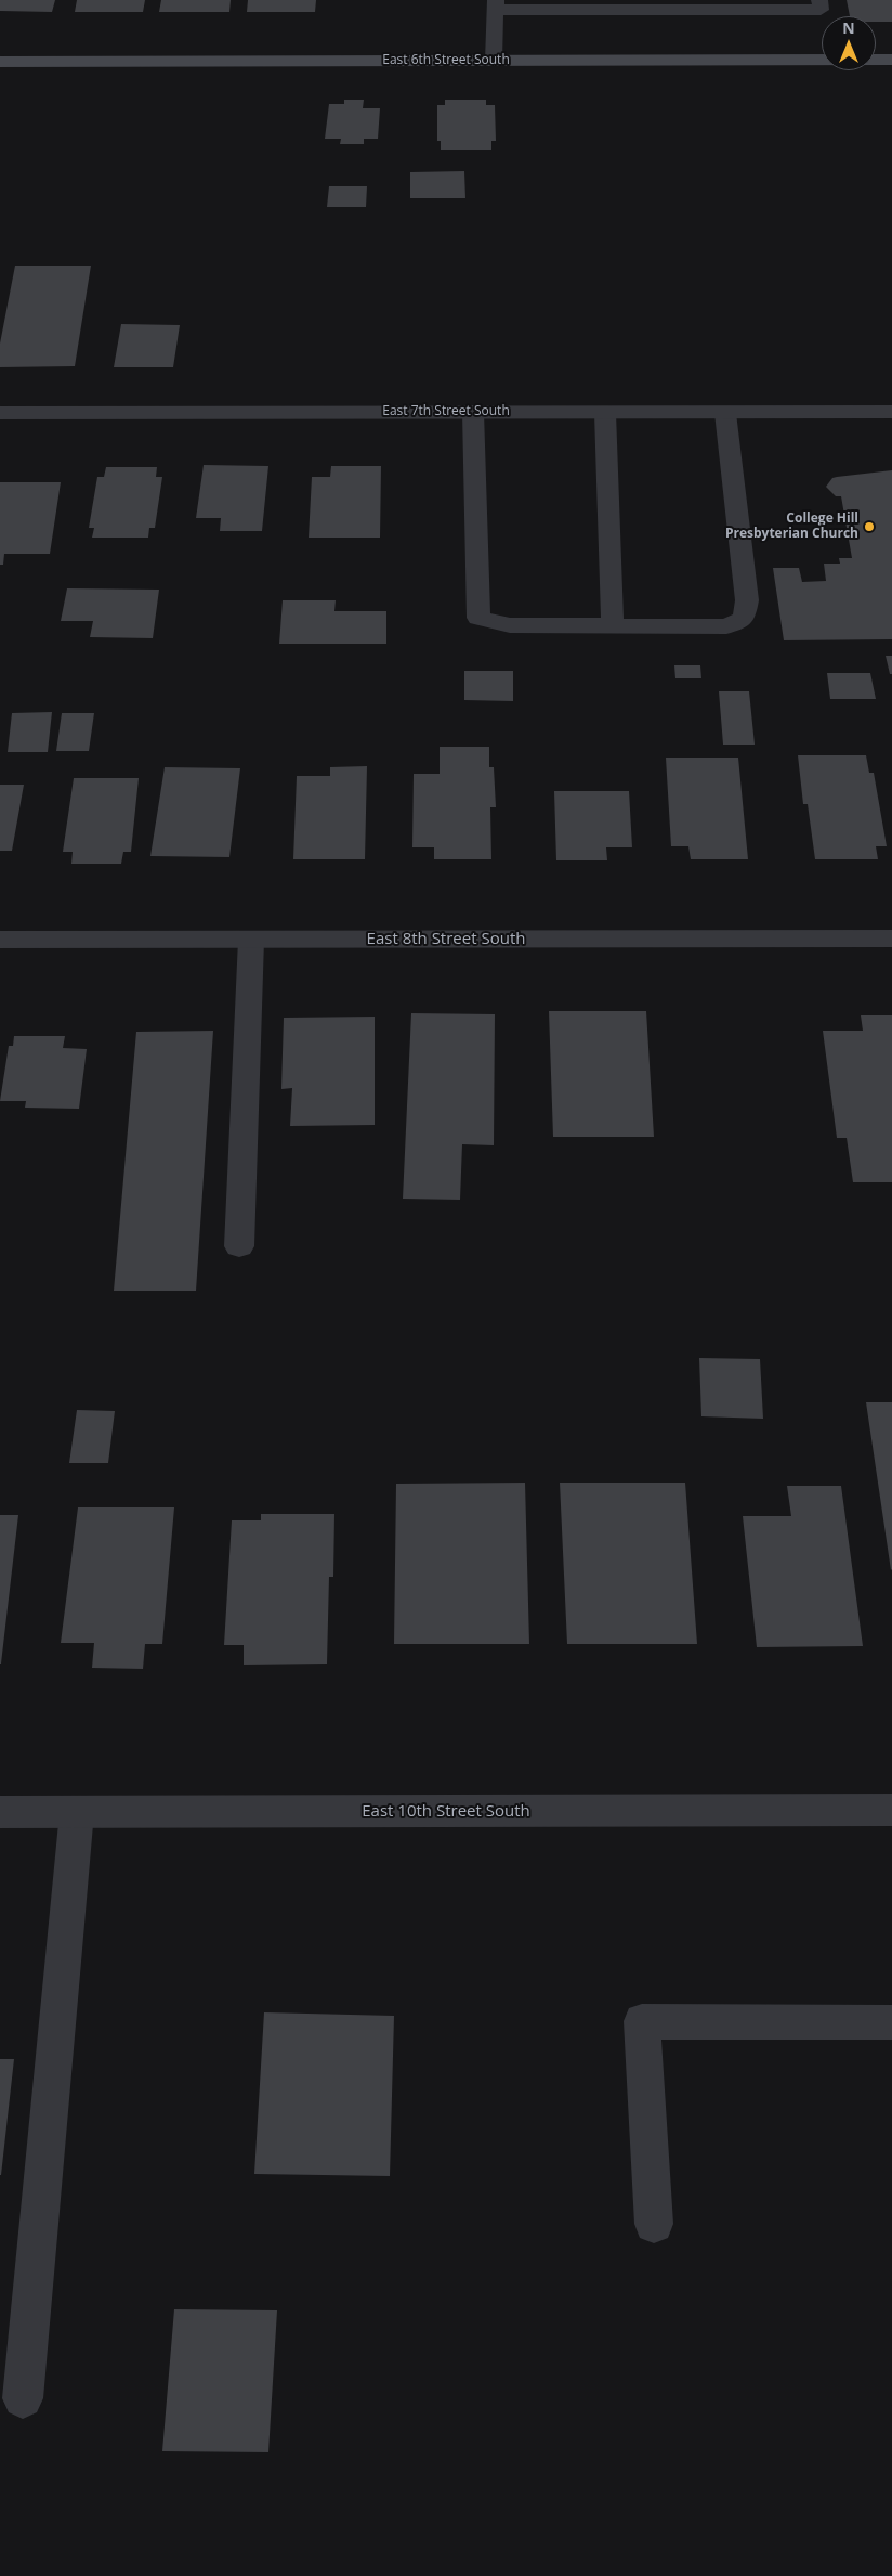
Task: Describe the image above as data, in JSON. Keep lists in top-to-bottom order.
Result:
{
  "streets": {
    "street": [
      "East 6th Street South",
      "East 7th Street South",
      "East 8th Street South",
      "East 10th Street South"
    ]
  },
  "places": ["College Hill Presbyterian Church"],
  "north": "top"
}
